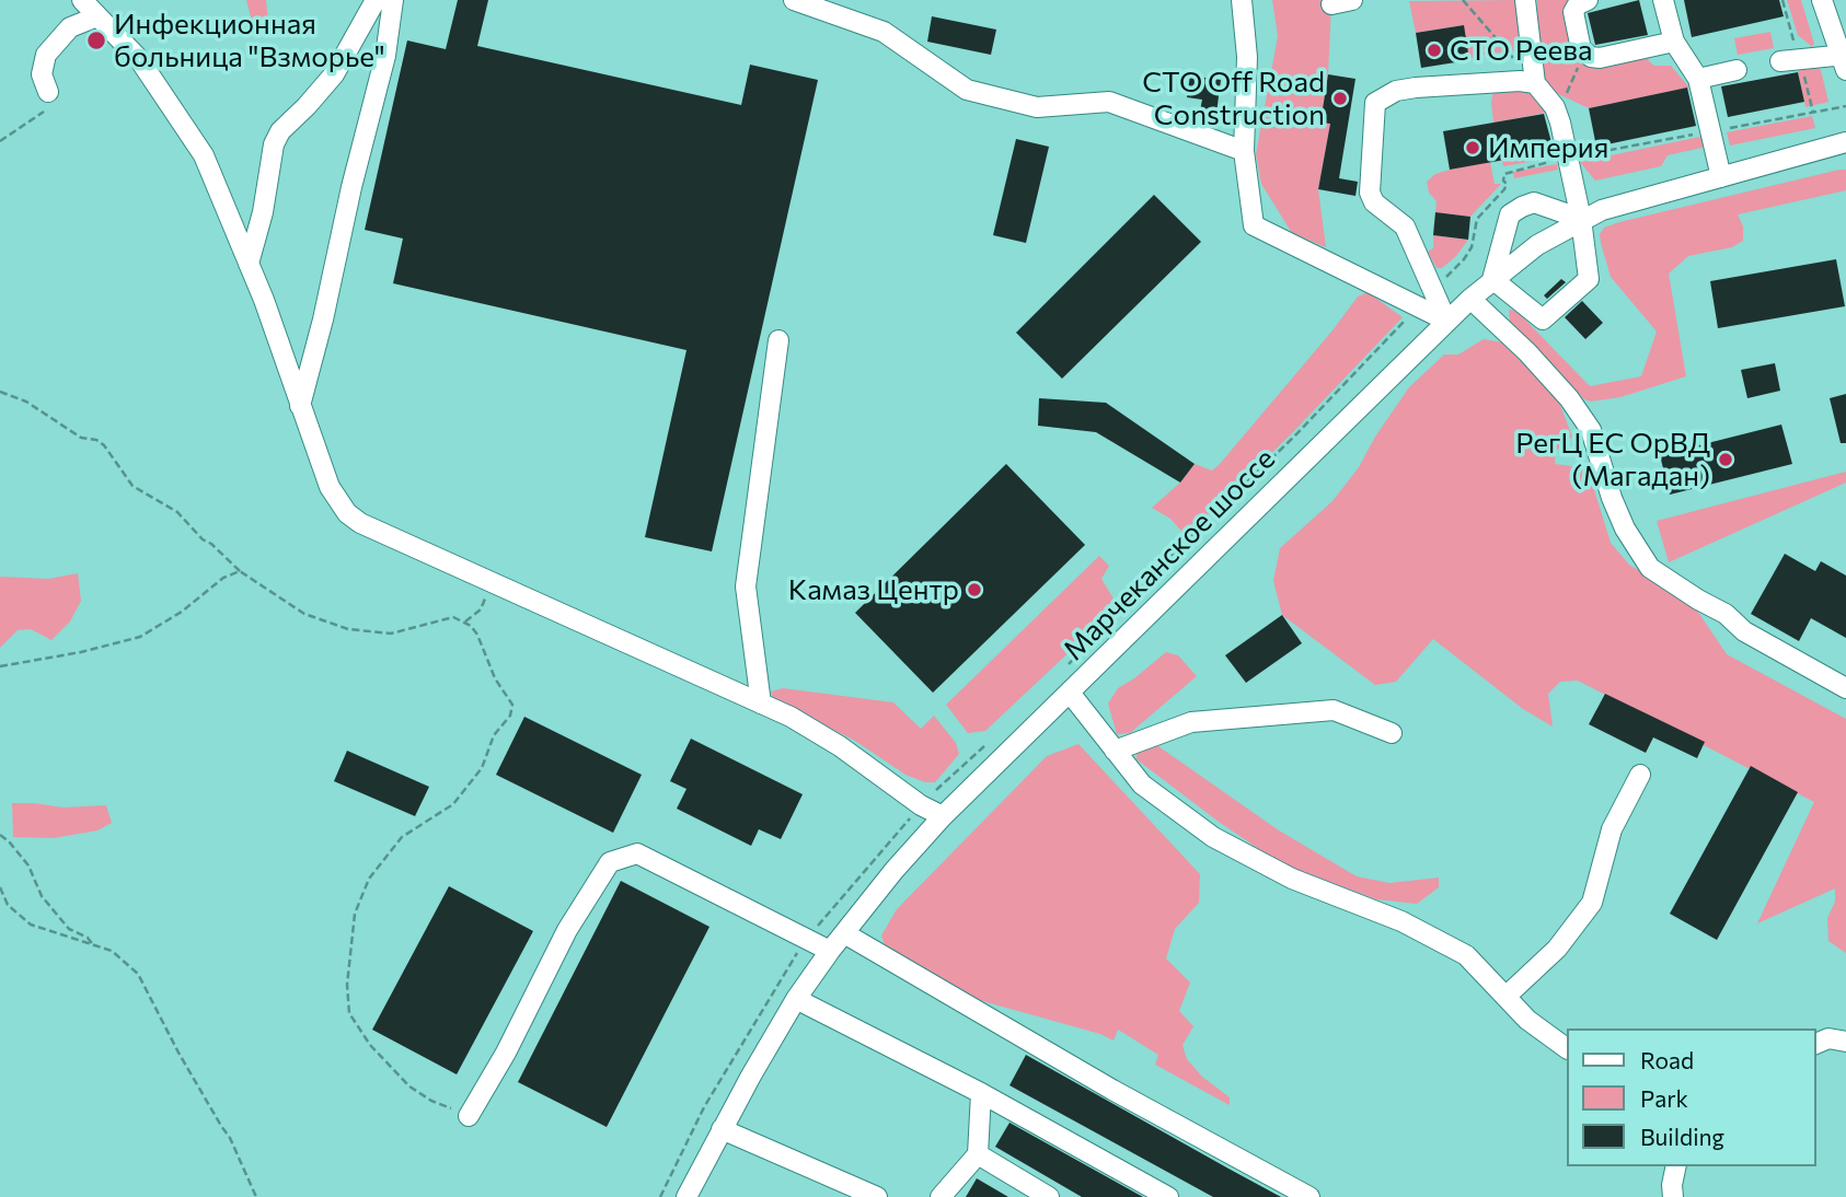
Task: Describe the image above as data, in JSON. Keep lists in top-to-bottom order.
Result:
{
  "streets": {
    "street": ["Марчеканское шоссе"]
  },
  "places": [
    "Инфекционная больница \"Взморье\"",
    "СТО Реева",
    "СТО Off Road Construction",
    "Империя",
    "РегЦ ЕС ОрВД (Магадан)",
    "Камаз Центр"
  ],
  "legend": ["Road", "Park", "Building"]
}
